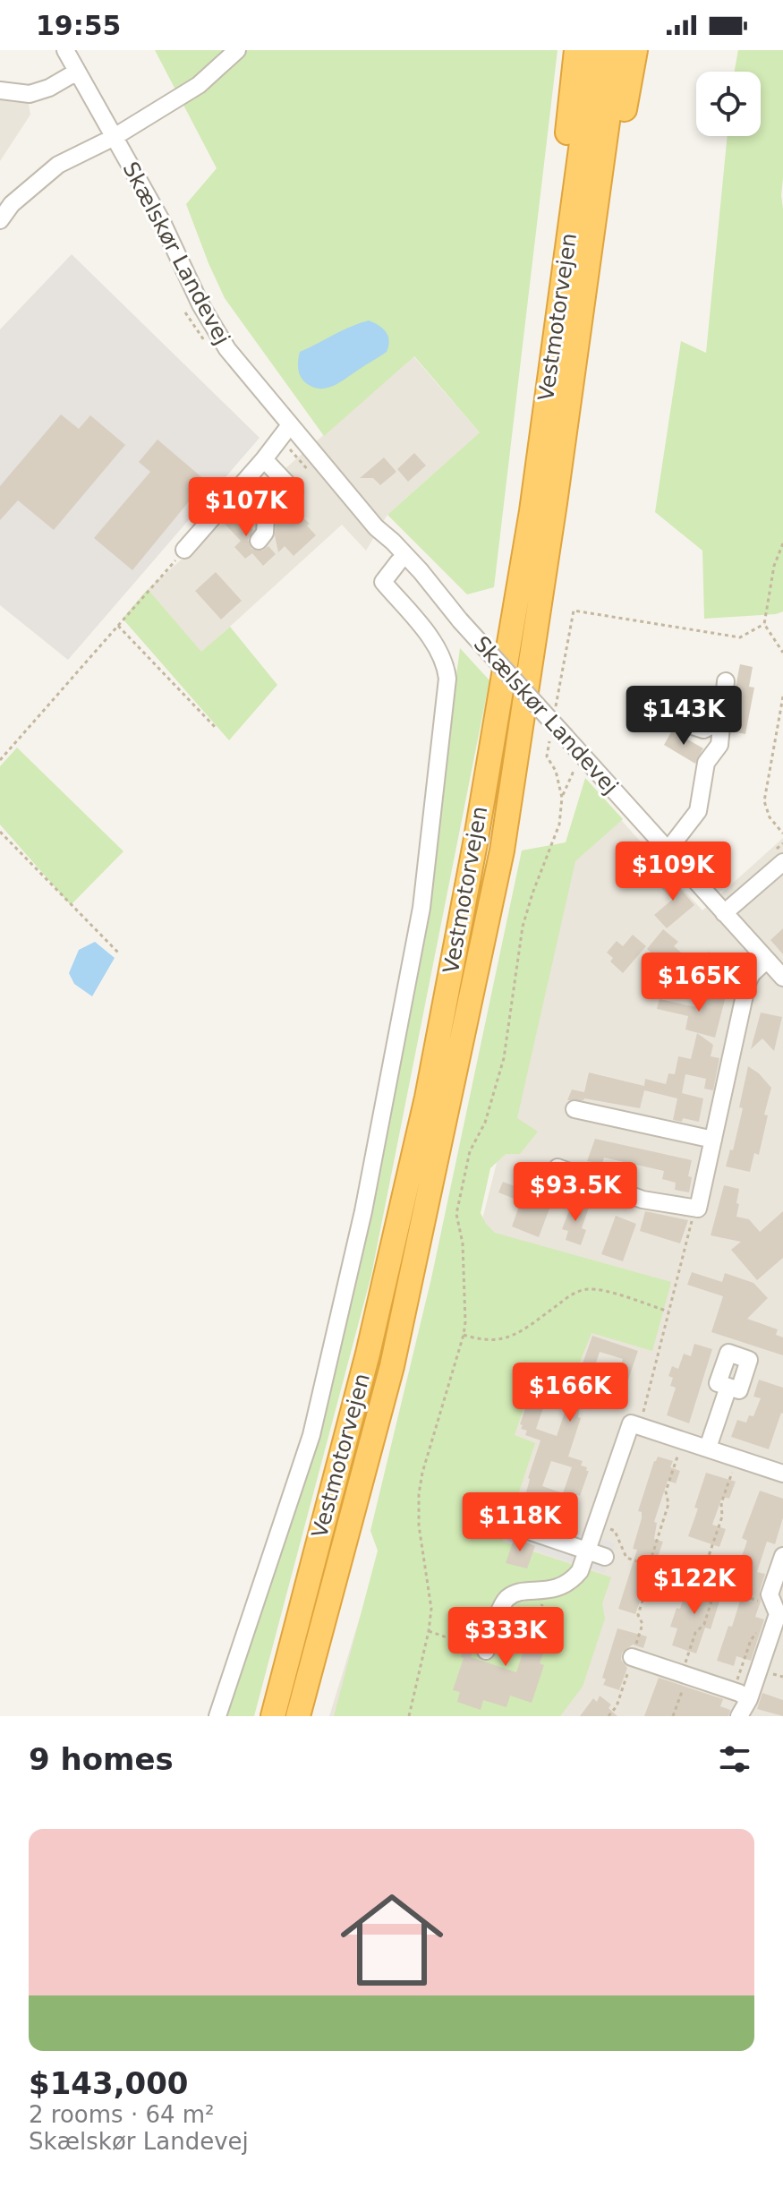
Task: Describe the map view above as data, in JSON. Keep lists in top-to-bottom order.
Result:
{
  "streets": {
    "highway": ["Vestmotorvejen"],
    "street": ["Skælskør Landevej"]
  },
  "page": {
    "status": "19:55",
    "price": [
      "$107K",
      "$143K",
      "$109K",
      "$165K",
      "$93.5K",
      "$166K",
      "$118K",
      "$122K",
      "$333K"
    ],
    "heading": "9 homes",
    "list": [
      {
        "name": "$143,000",
        "note": "2 rooms · 64 m² · Skælskør Landevej"
      }
    ]
  }
}
